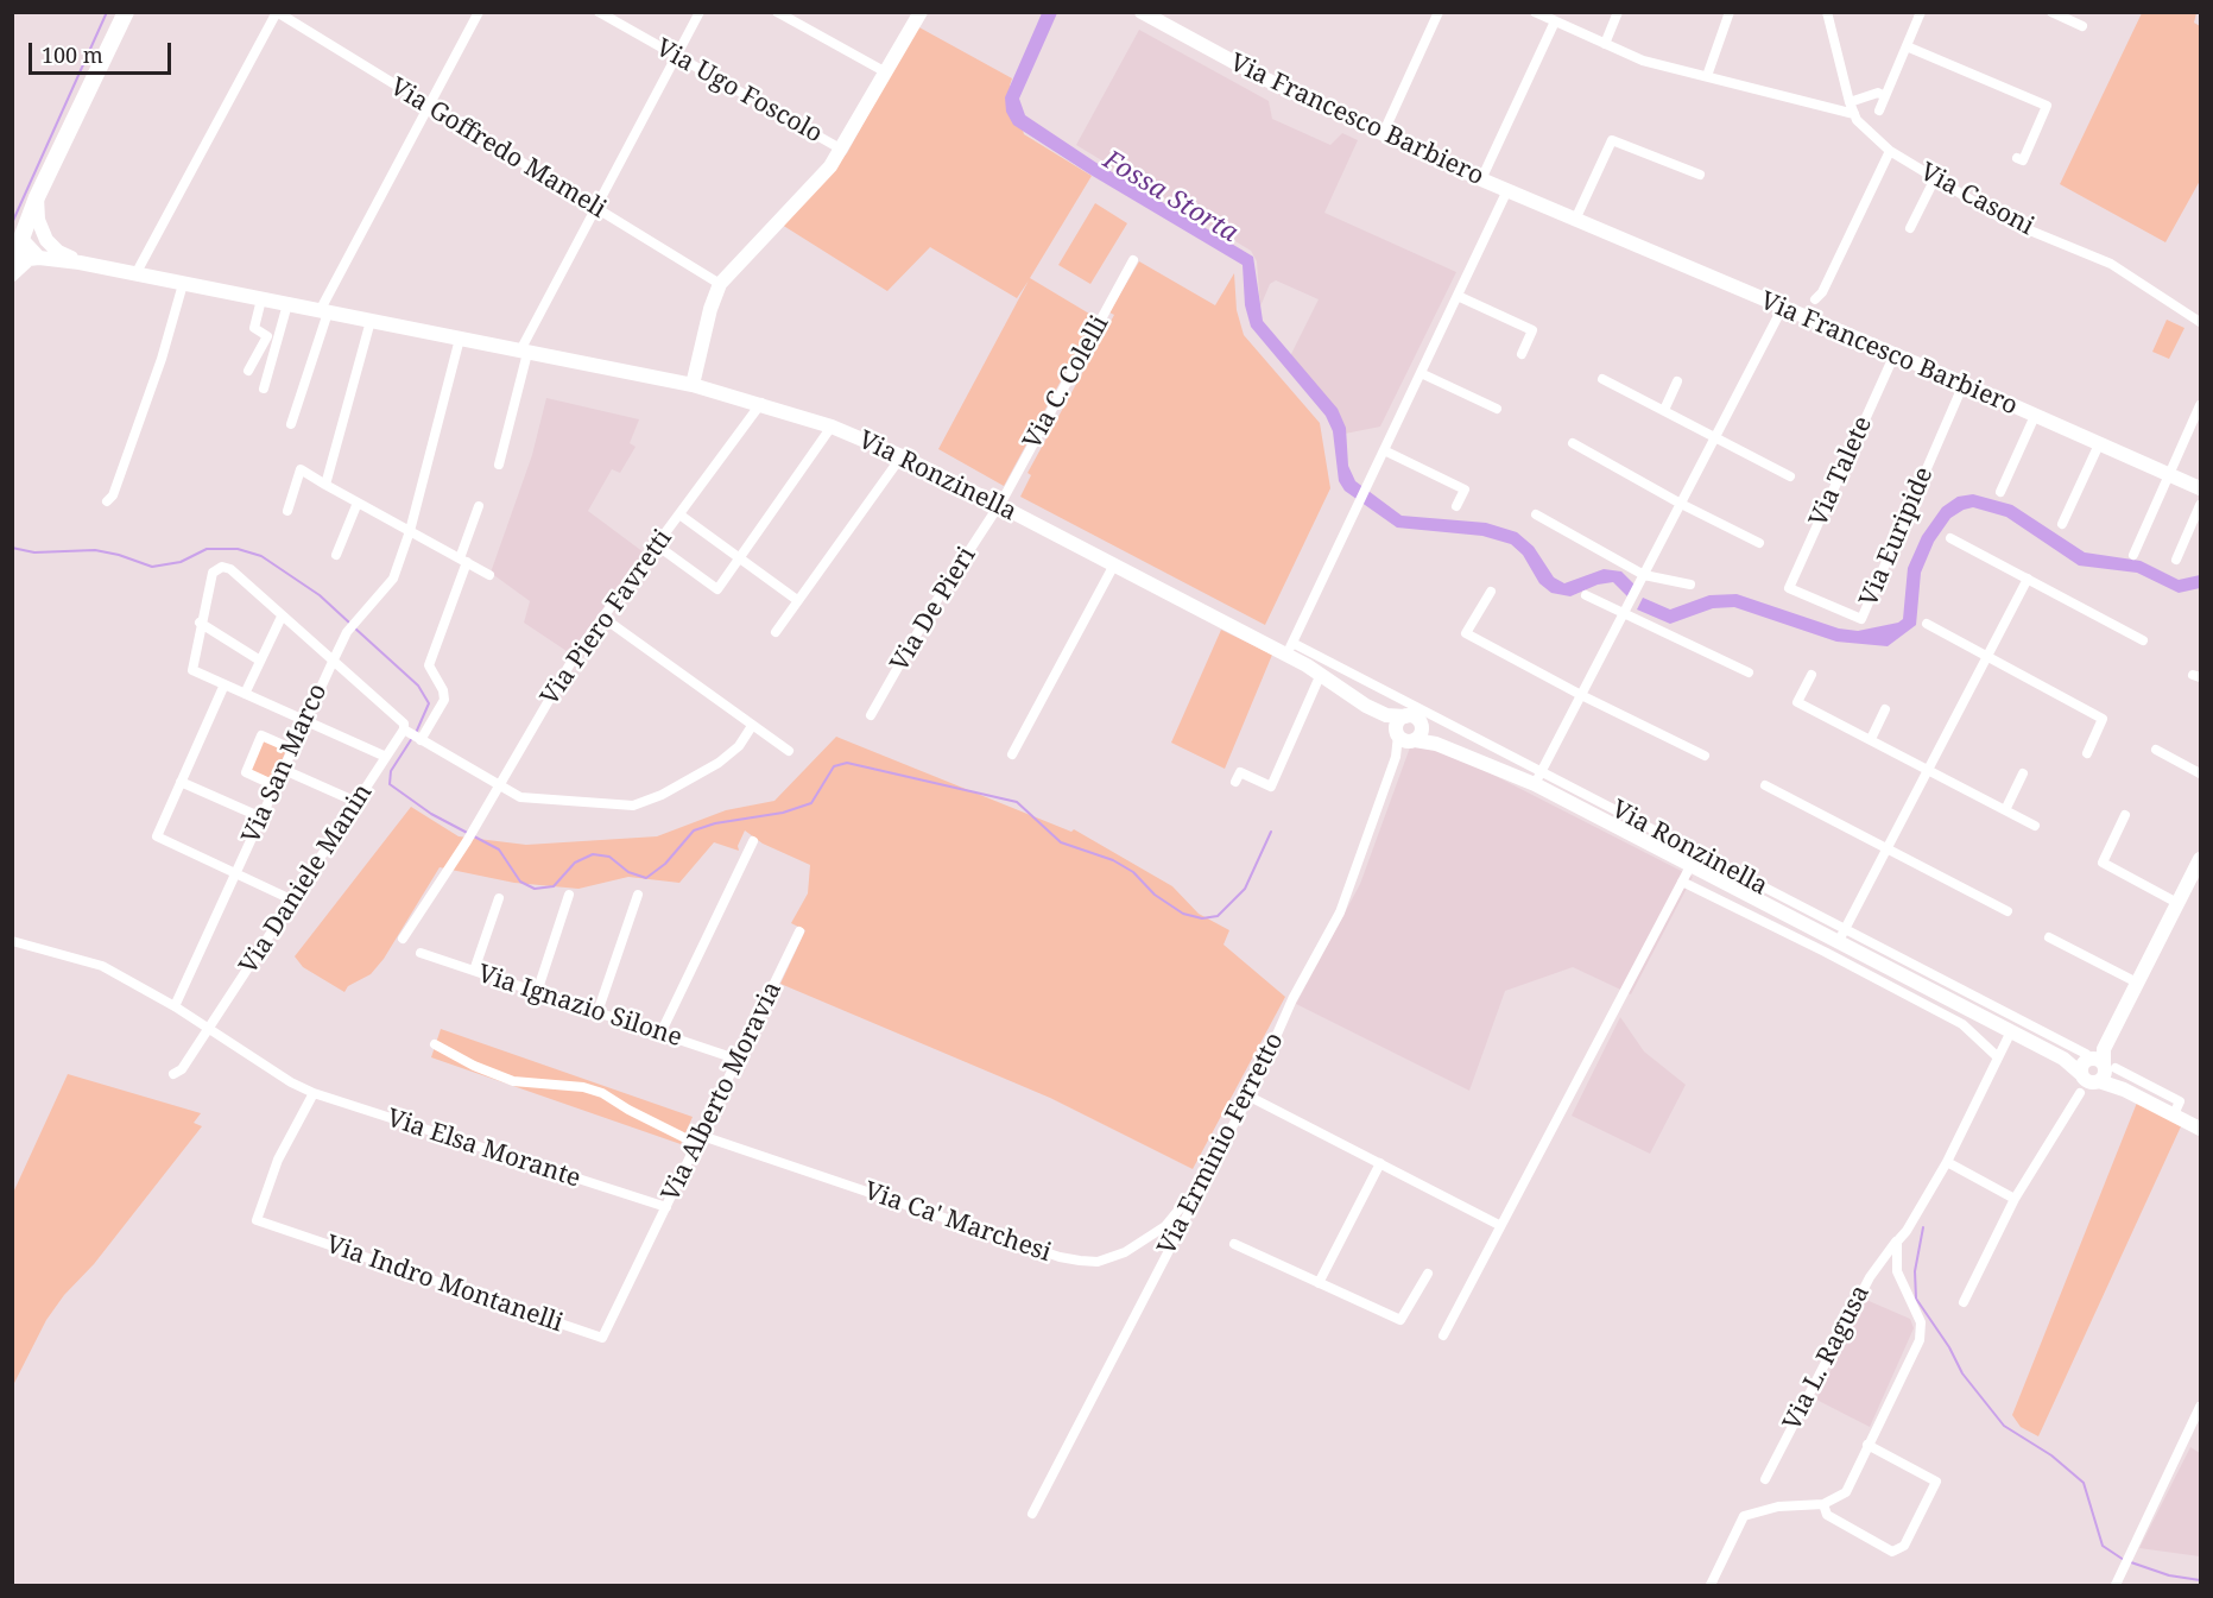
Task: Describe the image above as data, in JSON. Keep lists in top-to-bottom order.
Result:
{
  "streets": {
    "street": [
      "Via Ugo Foscolo",
      "Via Francesco Barbiero",
      "Via Goffredo Mameli",
      "Via Casoni",
      "Via C. Colelli",
      "Via Talete",
      "Via Ronzinella",
      "Via Euripide",
      "Via De Pieri",
      "Via Piero Favretti",
      "Via San Marco",
      "Via Daniele Manin",
      "Via Ignazio Silone",
      "Via Alberto Moravia",
      "Via Erminio Ferretto",
      "Via Elsa Morante",
      "Via Ca' Marchesi",
      "Via Indro Montanelli",
      "Via L. Ragusa"
    ]
  },
  "crossings": [
    ["Via Francesco Barbiero", "Via Talete"],
    ["Via Francesco Barbiero", "Via Euripide"],
    ["Via C. Colelli", "Via Ronzinella"],
    ["Via C. Colelli", "Via De Pieri"],
    ["Via Talete", "Via Euripide"],
    ["Via Ronzinella", "Via De Pieri"],
    ["Via Ronzinella", "Via Piero Favretti"],
    ["Via Ronzinella", "Via San Marco"],
    ["Via Ronzinella", "Via Erminio Ferretto"],
    ["Via Ronzinella", "Via L. Ragusa"],
    ["Via San Marco", "Via Elsa Morante"],
    ["Via Daniele Manin", "Via Elsa Morante"],
    ["Via Ignazio Silone", "Via Alberto Moravia"],
    ["Via Alberto Moravia", "Via Elsa Morante"],
    ["Via Alberto Moravia", "Via Ca' Marchesi"],
    ["Via Alberto Moravia", "Via Indro Montanelli"],
    ["Via Erminio Ferretto", "Via Ca' Marchesi"],
    ["Via Elsa Morante", "Via Indro Montanelli"]
  ],
  "water": ["Fossa Storta"],
  "scale_bar": "100 m"
}
